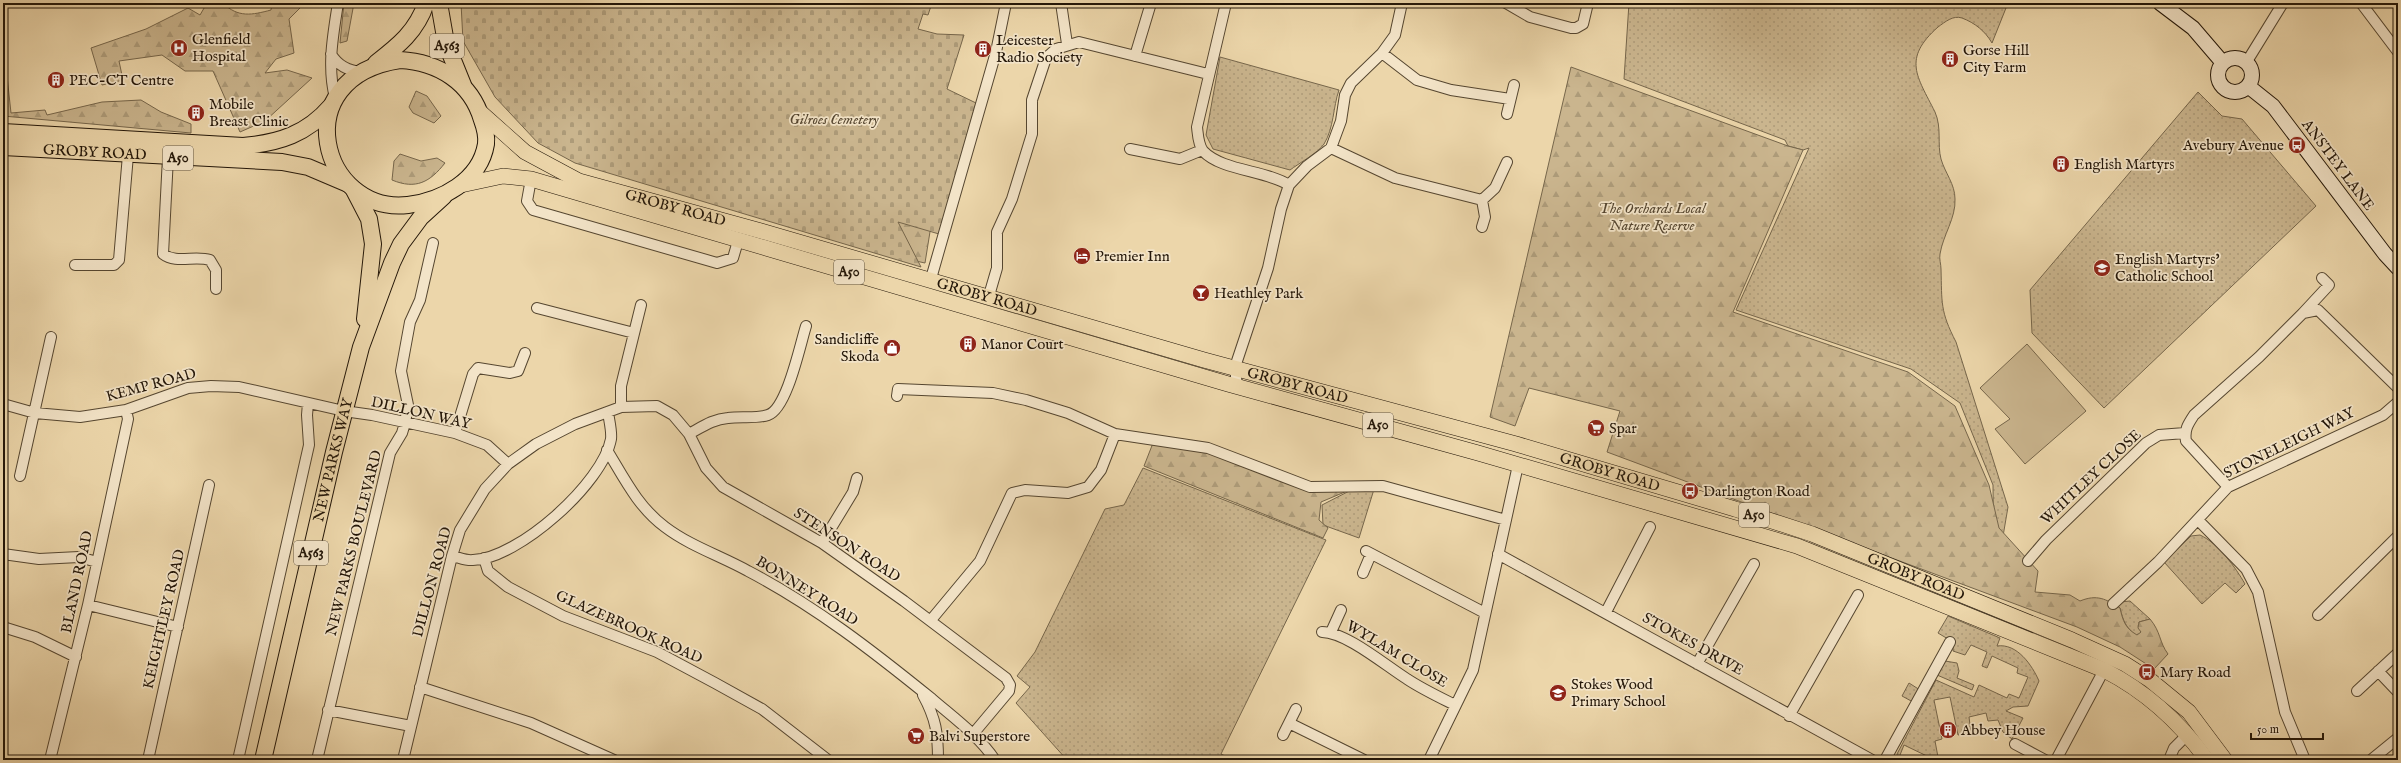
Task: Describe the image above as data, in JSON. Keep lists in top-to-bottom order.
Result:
{
  "streets": {
    "highway": [
      "A563",
      "GROBY ROAD",
      "A50",
      "NEW PARKS WAY"
    ],
    "main road": ["ANSTEY LANE"],
    "street": [
      "KEMP ROAD",
      "DILLON WAY",
      "STONELEIGH WAY",
      "WHITLEY CLOSE",
      "NEW PARKS BOULEVARD",
      "STENSON ROAD",
      "BLAND ROAD",
      "DILLON ROAD",
      "BONNEY ROAD",
      "KEIGHTLEY ROAD",
      "GLAZEBROOK ROAD",
      "STOKES DRIVE",
      "WYLAM CLOSE"
    ]
  },
  "crossings": [
    ["A563", "A50"],
    ["GROBY ROAD", "A50"],
    ["GROBY ROAD", "NEW PARKS WAY"],
    ["A50", "NEW PARKS WAY"],
    ["KEMP ROAD", "DILLON WAY"],
    ["KEMP ROAD", "NEW PARKS WAY"],
    ["KEMP ROAD", "BLAND ROAD"],
    ["DILLON WAY", "NEW PARKS WAY"],
    ["DILLON WAY", "NEW PARKS BOULEVARD"],
    ["DILLON WAY", "DILLON ROAD"],
    ["STENSON ROAD", "DILLON ROAD"],
    ["STENSON ROAD", "BONNEY ROAD"]
  ],
  "parks": ["Gilroes Cemetery", "The Orchards Local Nature Reserve"],
  "places": {
    "hospital": ["Glenfield Hospital"],
    "building": [
      "Leicester Radio Society",
      "Gorse Hill City Farm",
      "PEC-CT Centre",
      "Mobile Breast Clinic",
      "English Martyrs",
      "Manor Court",
      "Abbey House"
    ],
    "bus stop": ["Avebury Avenue", "Darlington Road", "Mary Road"],
    "hotel": ["Premier Inn"],
    "school or university": ["English Martyrs' Catholic School", "Stokes Wood Primary School"],
    "bar": ["Heathley Park"],
    "shop": ["Sandicliffe Skoda"],
    "supermarket": ["Spar", "Balvi Superstore"]
  },
  "scale_bar": "50 m"
}
